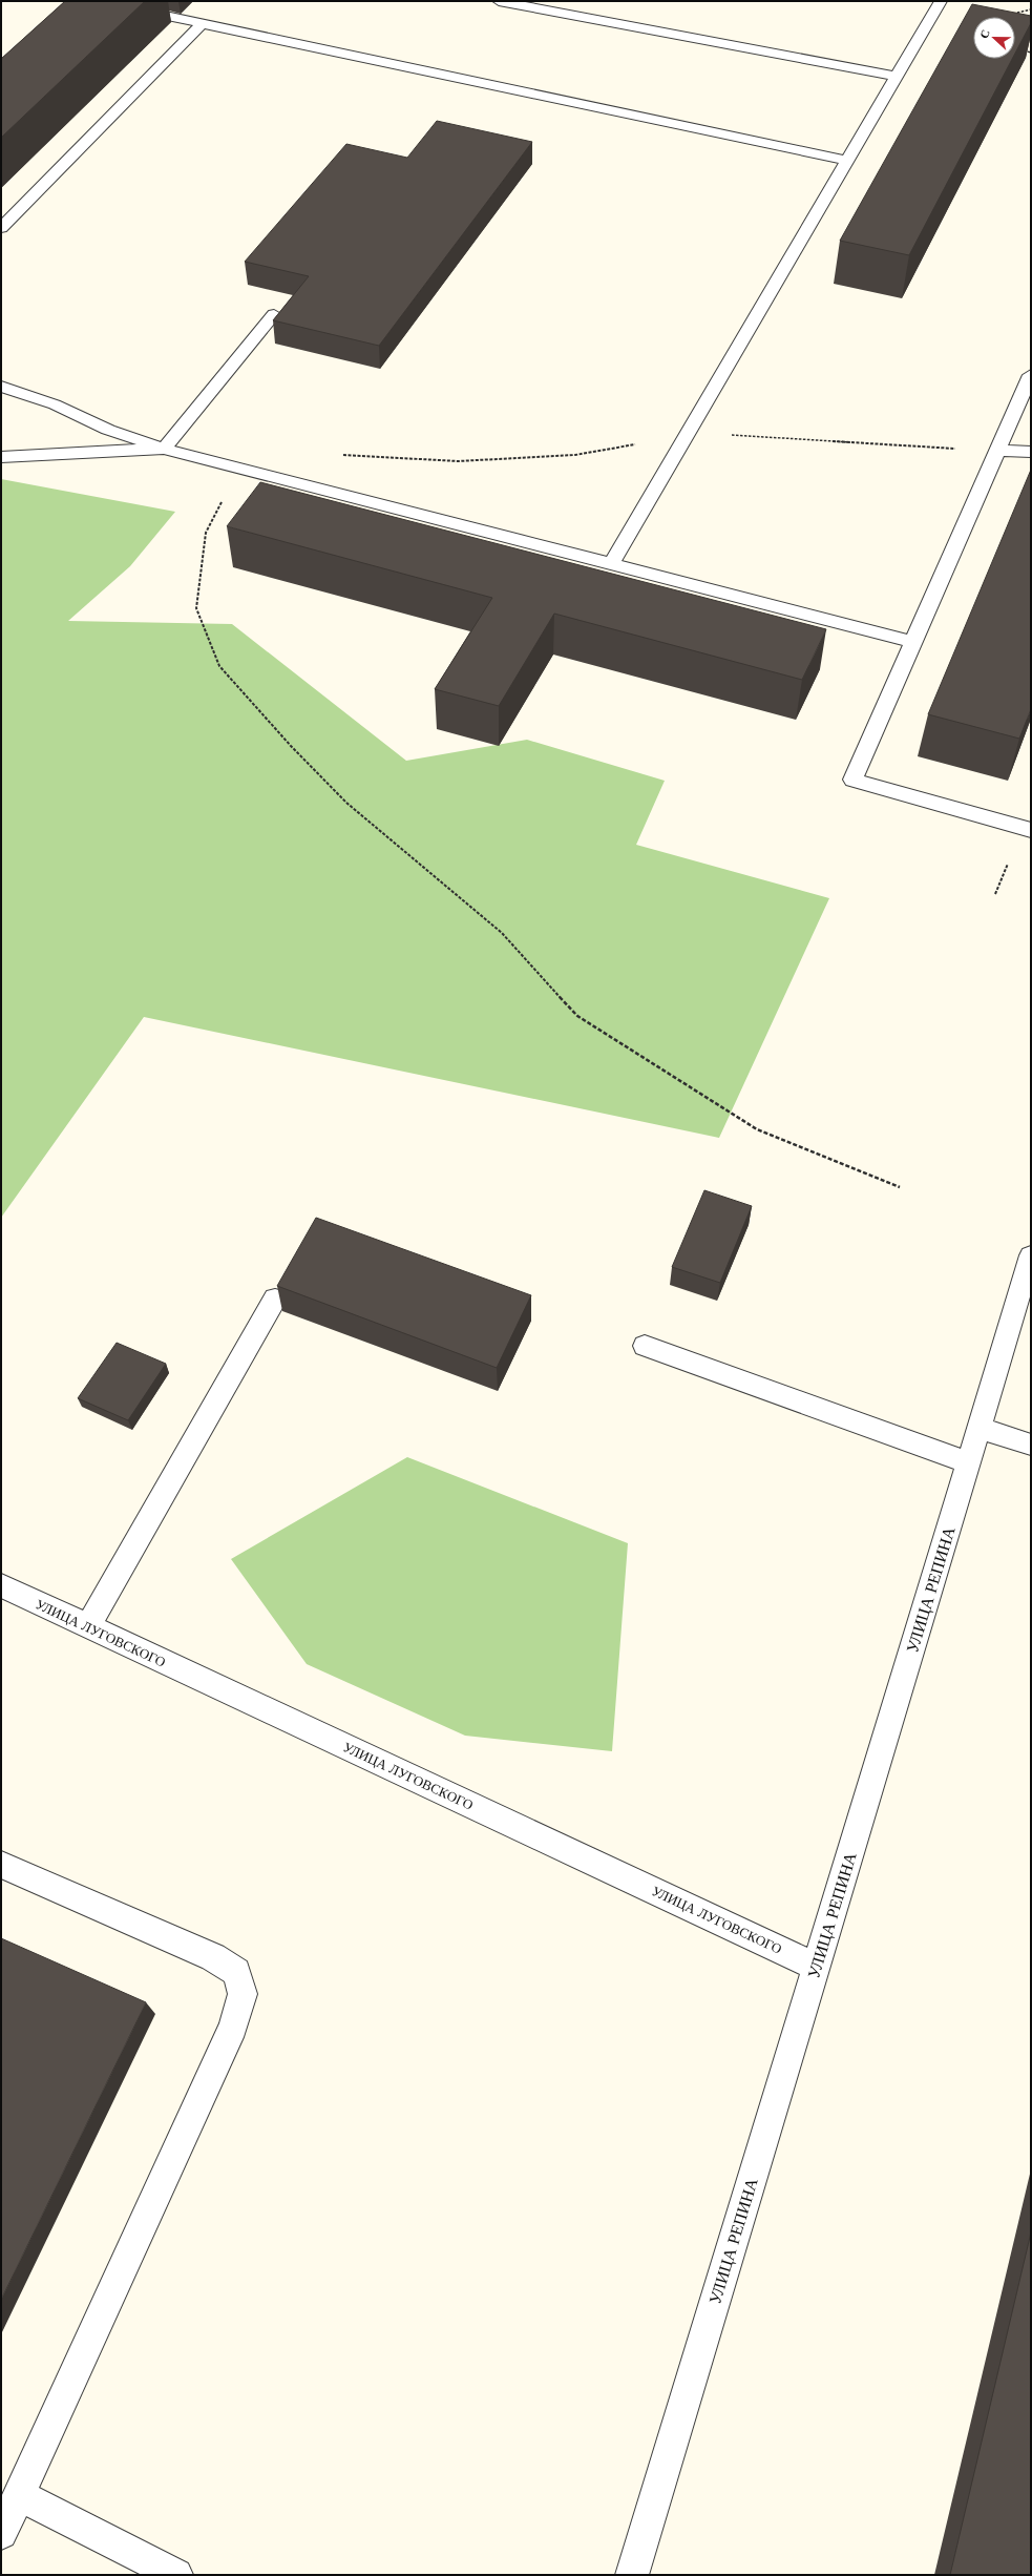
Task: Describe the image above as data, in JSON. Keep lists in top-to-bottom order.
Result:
{
  "streets": {
    "street": ["УЛИЦА РЕПИНА", "УЛИЦА ЛУГОВСКОГО"]
  },
  "crossings": [
    ["УЛИЦА РЕПИНА", "УЛИЦА ЛУГОВСКОГО"]
  ],
  "north": "left"
}
